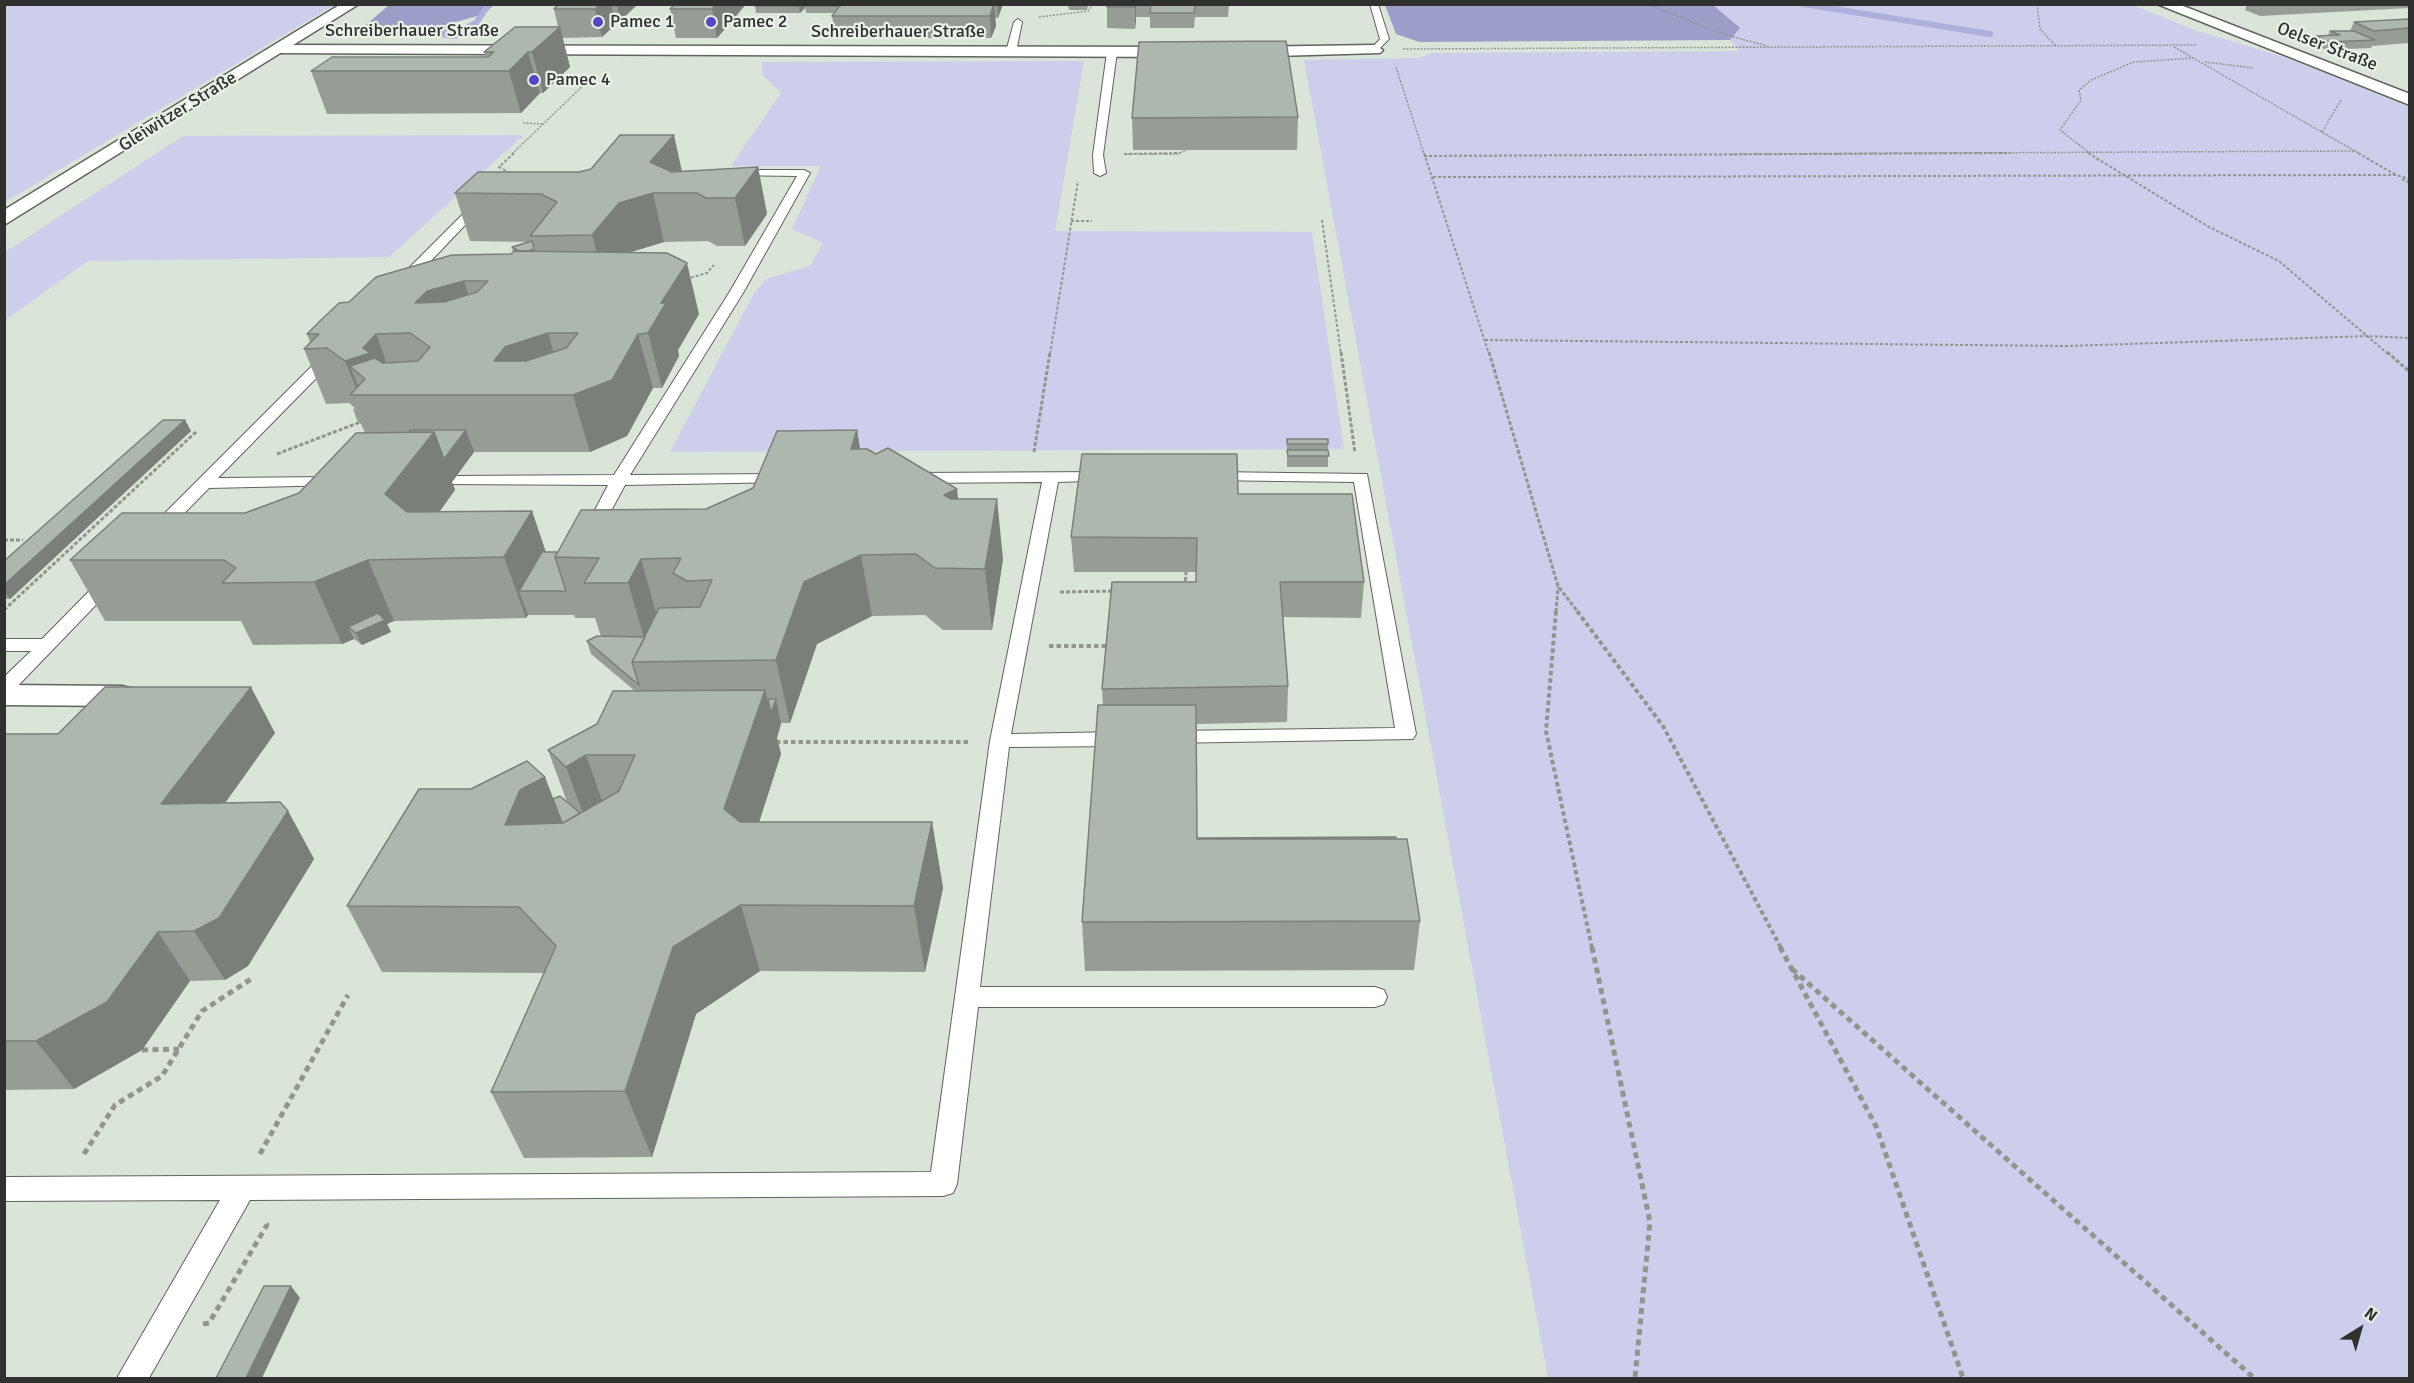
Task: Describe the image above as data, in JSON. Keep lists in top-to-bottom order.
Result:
{
  "streets": {
    "street": ["Schreiberhauer Straße", "Oelser Straße", "Gleiwitzer Straße"]
  },
  "crossings": [
    ["Schreiberhauer Straße", "Gleiwitzer Straße"]
  ],
  "places": ["Pamec 1", "Pamec 2", "Pamec 4"],
  "north": "top right"
}
